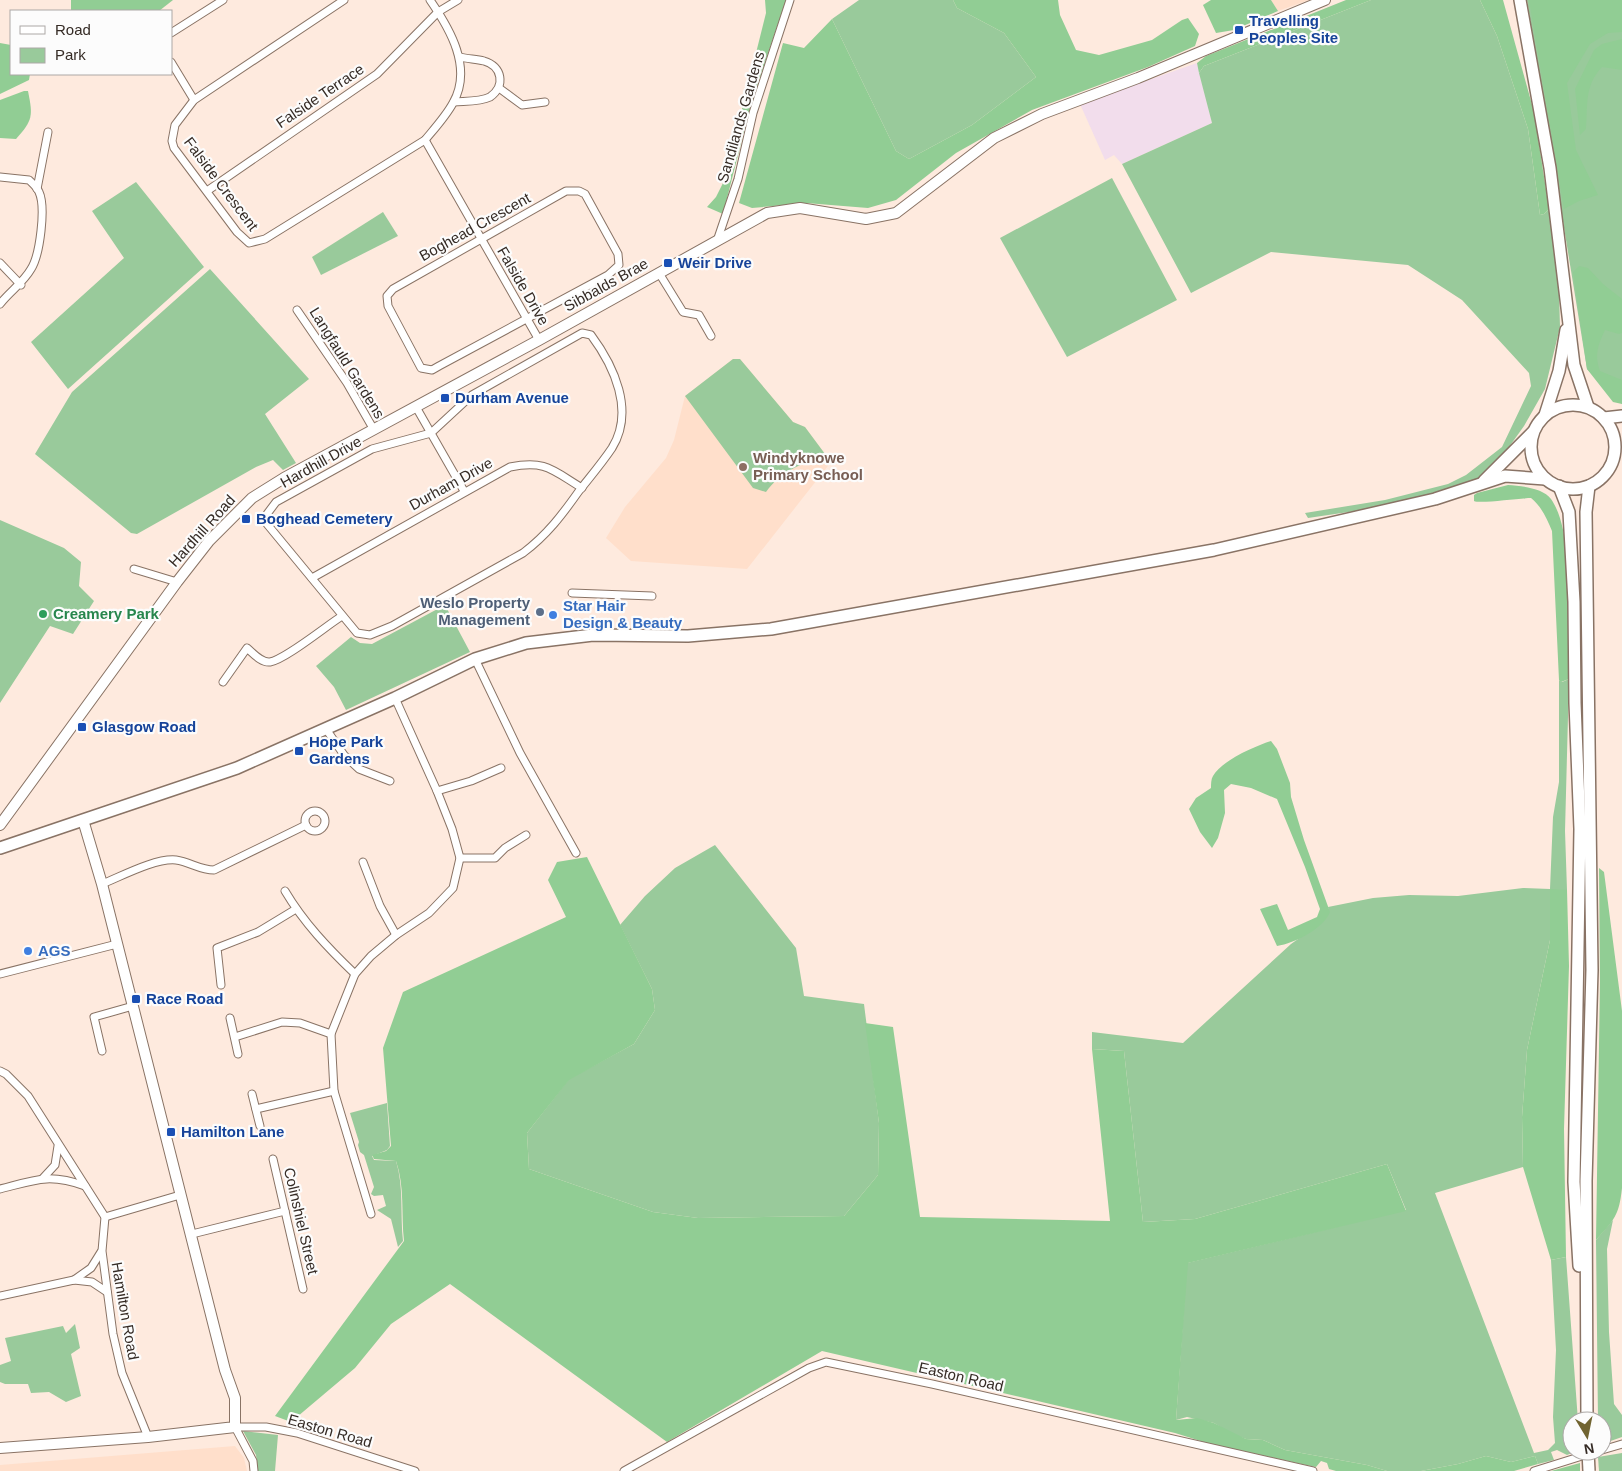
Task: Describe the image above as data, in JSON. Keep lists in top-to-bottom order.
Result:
{
  "streets": {
    "main road": ["Sibbalds Brae", "Hardhill Road"],
    "street": [
      "Falside Terrace",
      "Sandilands Gardens",
      "Falside Crescent",
      "Boghead Crescent",
      "Falside Drive",
      "Langfauld Gardens",
      "Hardhill Drive",
      "Durham Drive",
      "Colinshiel Street",
      "Hamilton Road",
      "Easton Road"
    ]
  },
  "crossings": [
    ["Falside Terrace", "Falside Crescent"],
    ["Sandilands Gardens", "Sibbalds Brae"],
    ["Falside Crescent", "Falside Drive"],
    ["Boghead Crescent", "Falside Drive"],
    ["Sibbalds Brae", "Falside Drive"],
    ["Sibbalds Brae", "Hardhill Road"],
    ["Falside Drive", "Hardhill Road"],
    ["Langfauld Gardens", "Hardhill Road"],
    ["Hardhill Drive", "Durham Drive"]
  ],
  "places": {
    "transit": [
      "Travelling Peoples Site",
      "Weir Drive",
      "Durham Avenue",
      "Boghead Cemetery",
      "Glasgow Road",
      "Hope Park Gardens",
      "Race Road",
      "Hamilton Lane"
    ],
    "other": [
      "Windyknowe Primary School",
      "Weslo Property Management",
      "Creamery Park",
      "Star Hair Design & Beauty",
      "AGS"
    ]
  },
  "legend": ["Road", "Park"],
  "north": "bottom"
}
